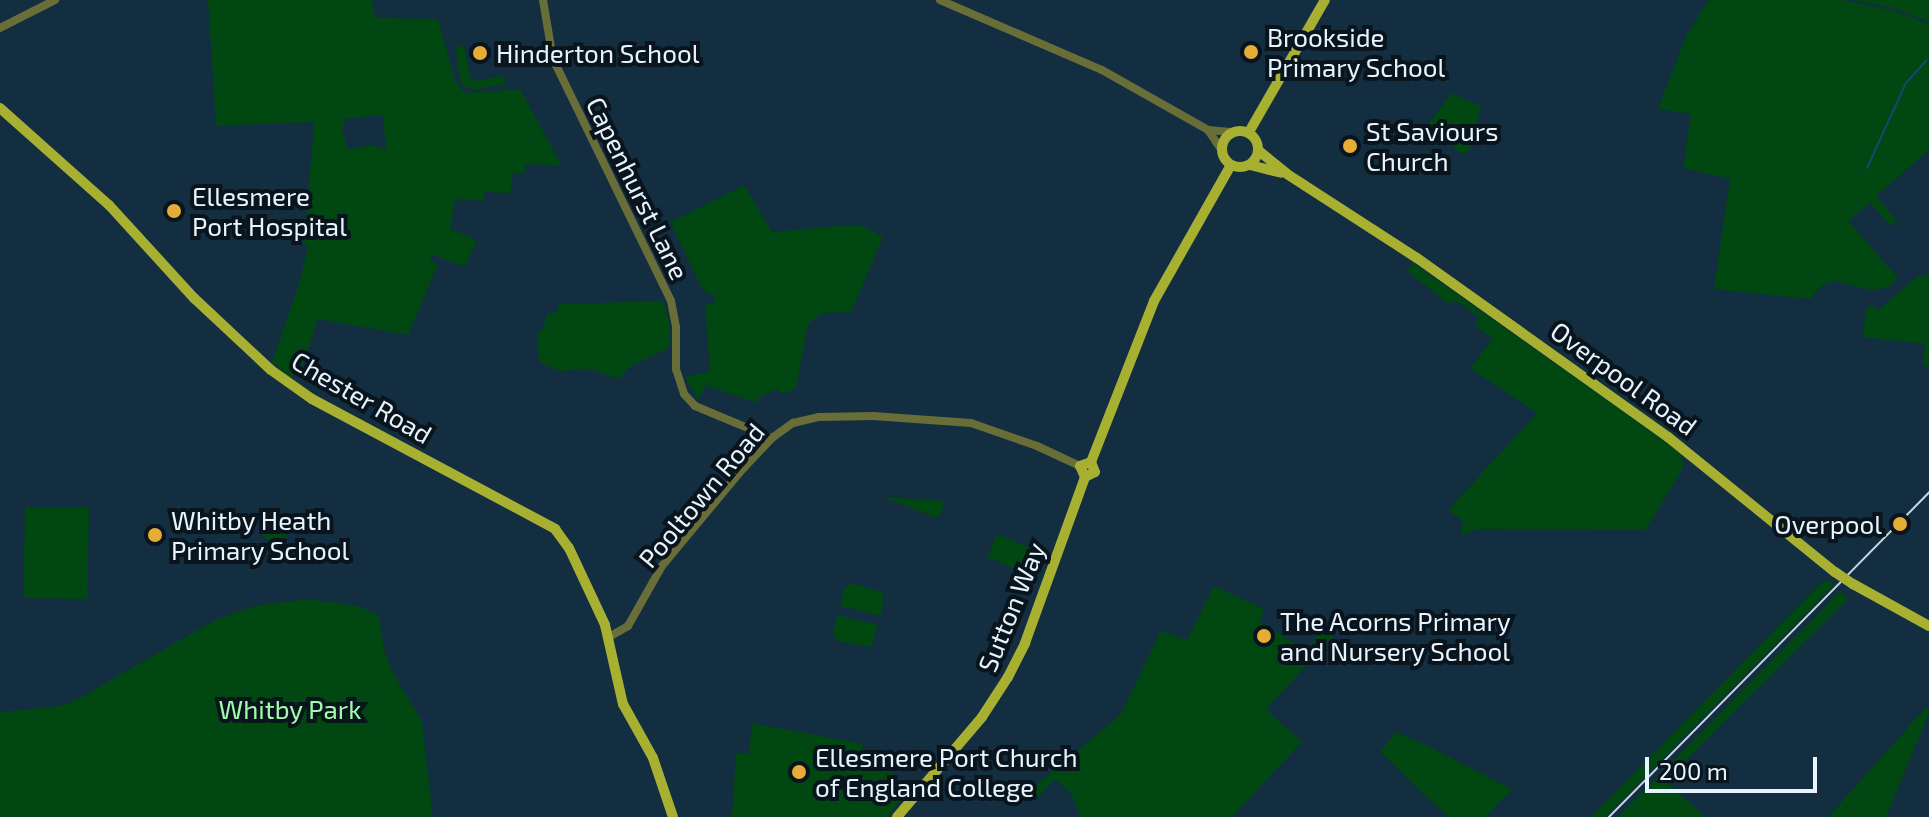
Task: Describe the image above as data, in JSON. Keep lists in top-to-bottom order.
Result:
{
  "streets": {
    "main road": ["Overpool Road", "Chester Road", "Sutton Way"],
    "street": ["Capenhurst Lane", "Pooltown Road"]
  },
  "crossings": [
    ["Capenhurst Lane", "Pooltown Road"],
    ["Overpool Road", "Sutton Way"],
    ["Chester Road", "Pooltown Road"],
    ["Pooltown Road", "Sutton Way"]
  ],
  "parks": ["Whitby Park"],
  "places": [
    "Brookside Primary School",
    "Hinderton School",
    "St Saviours Church",
    "Ellesmere Port Hospital",
    "Overpool",
    "Whitby Heath Primary School",
    "The Acorns Primary and Nursery School",
    "Ellesmere Port Church of England College"
  ],
  "scale_bar": "200 m"
}
